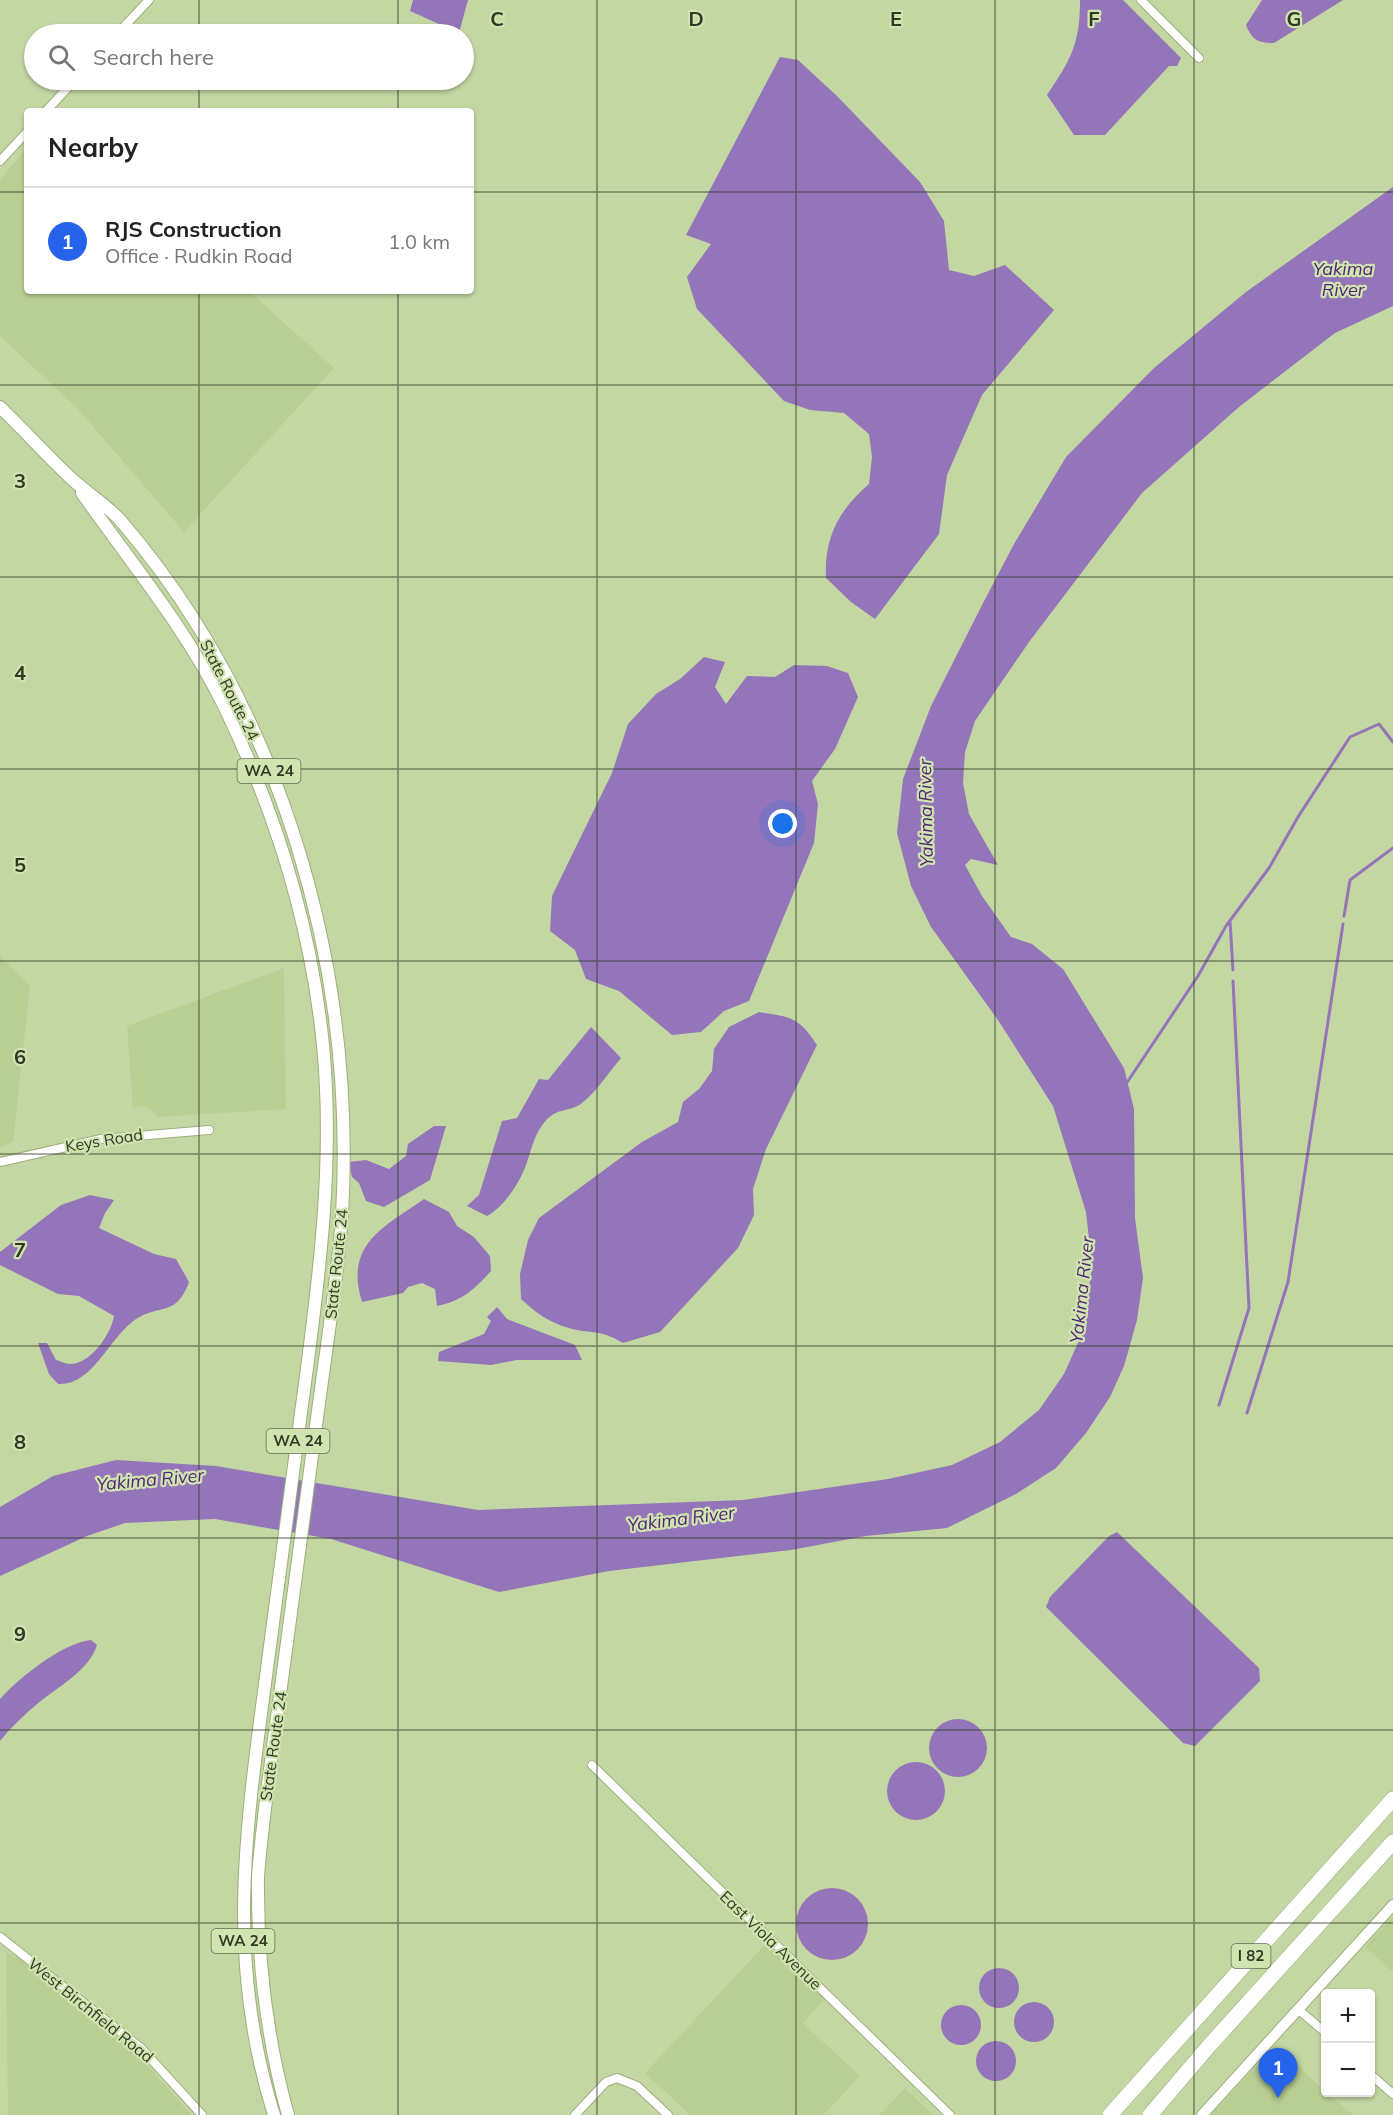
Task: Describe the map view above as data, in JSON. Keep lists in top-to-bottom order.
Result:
{
  "streets": {
    "highway": ["I 82"],
    "main road": ["State Route 24", "WA 24"],
    "street": ["Keys Road", "East Viola Avenue", "West Birchfield Road"]
  },
  "water": ["Yakima River"],
  "page": {
    "search": "Search here",
    "heading": "Nearby",
    "list": [
      {
        "mark": "1",
        "name": "RJS Construction",
        "note": "Office · Rudkin Road",
        "value": "1.0 km"
      }
    ],
    "map_buttons": ["+", "−"],
    "pins": "1"
  },
  "grid": {
    "columns": [
      "C",
      "D",
      "E",
      "F",
      "G"
    ],
    "rows": [
      "3",
      "4",
      "5",
      "6",
      "7",
      "8",
      "9"
    ]
  }
}
